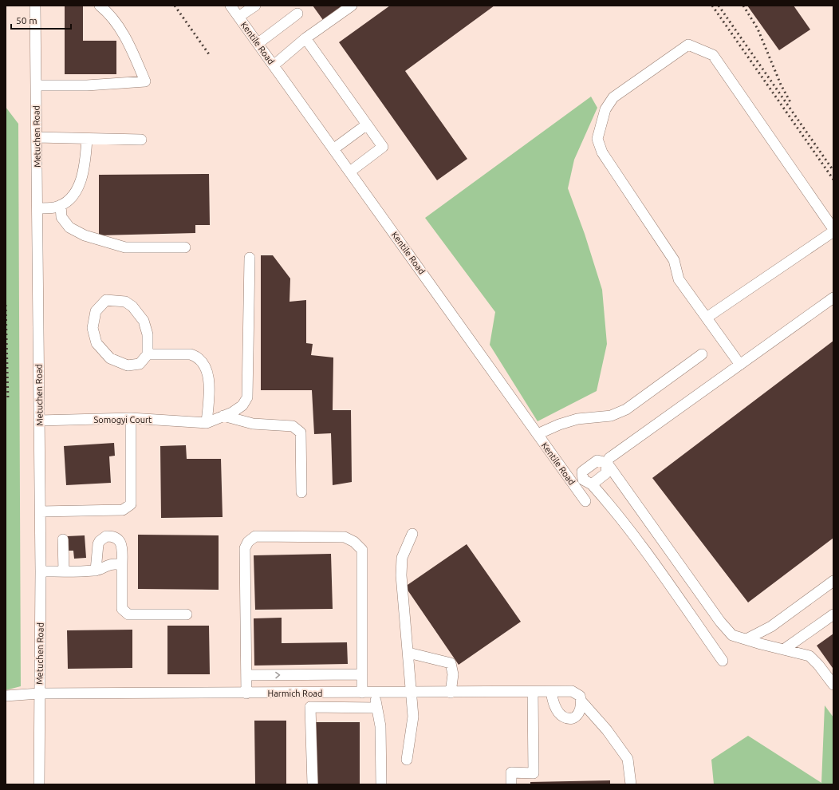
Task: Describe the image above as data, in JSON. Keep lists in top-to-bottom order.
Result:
{
  "streets": {
    "street": [
      "Kentile Road",
      "Metuchen Road",
      "Somogyi Court",
      "Harmich Road"
    ]
  },
  "crossings": [
    ["Metuchen Road", "Somogyi Court"],
    ["Metuchen Road", "Harmich Road"]
  ],
  "scale_bar": "50 m"
}
